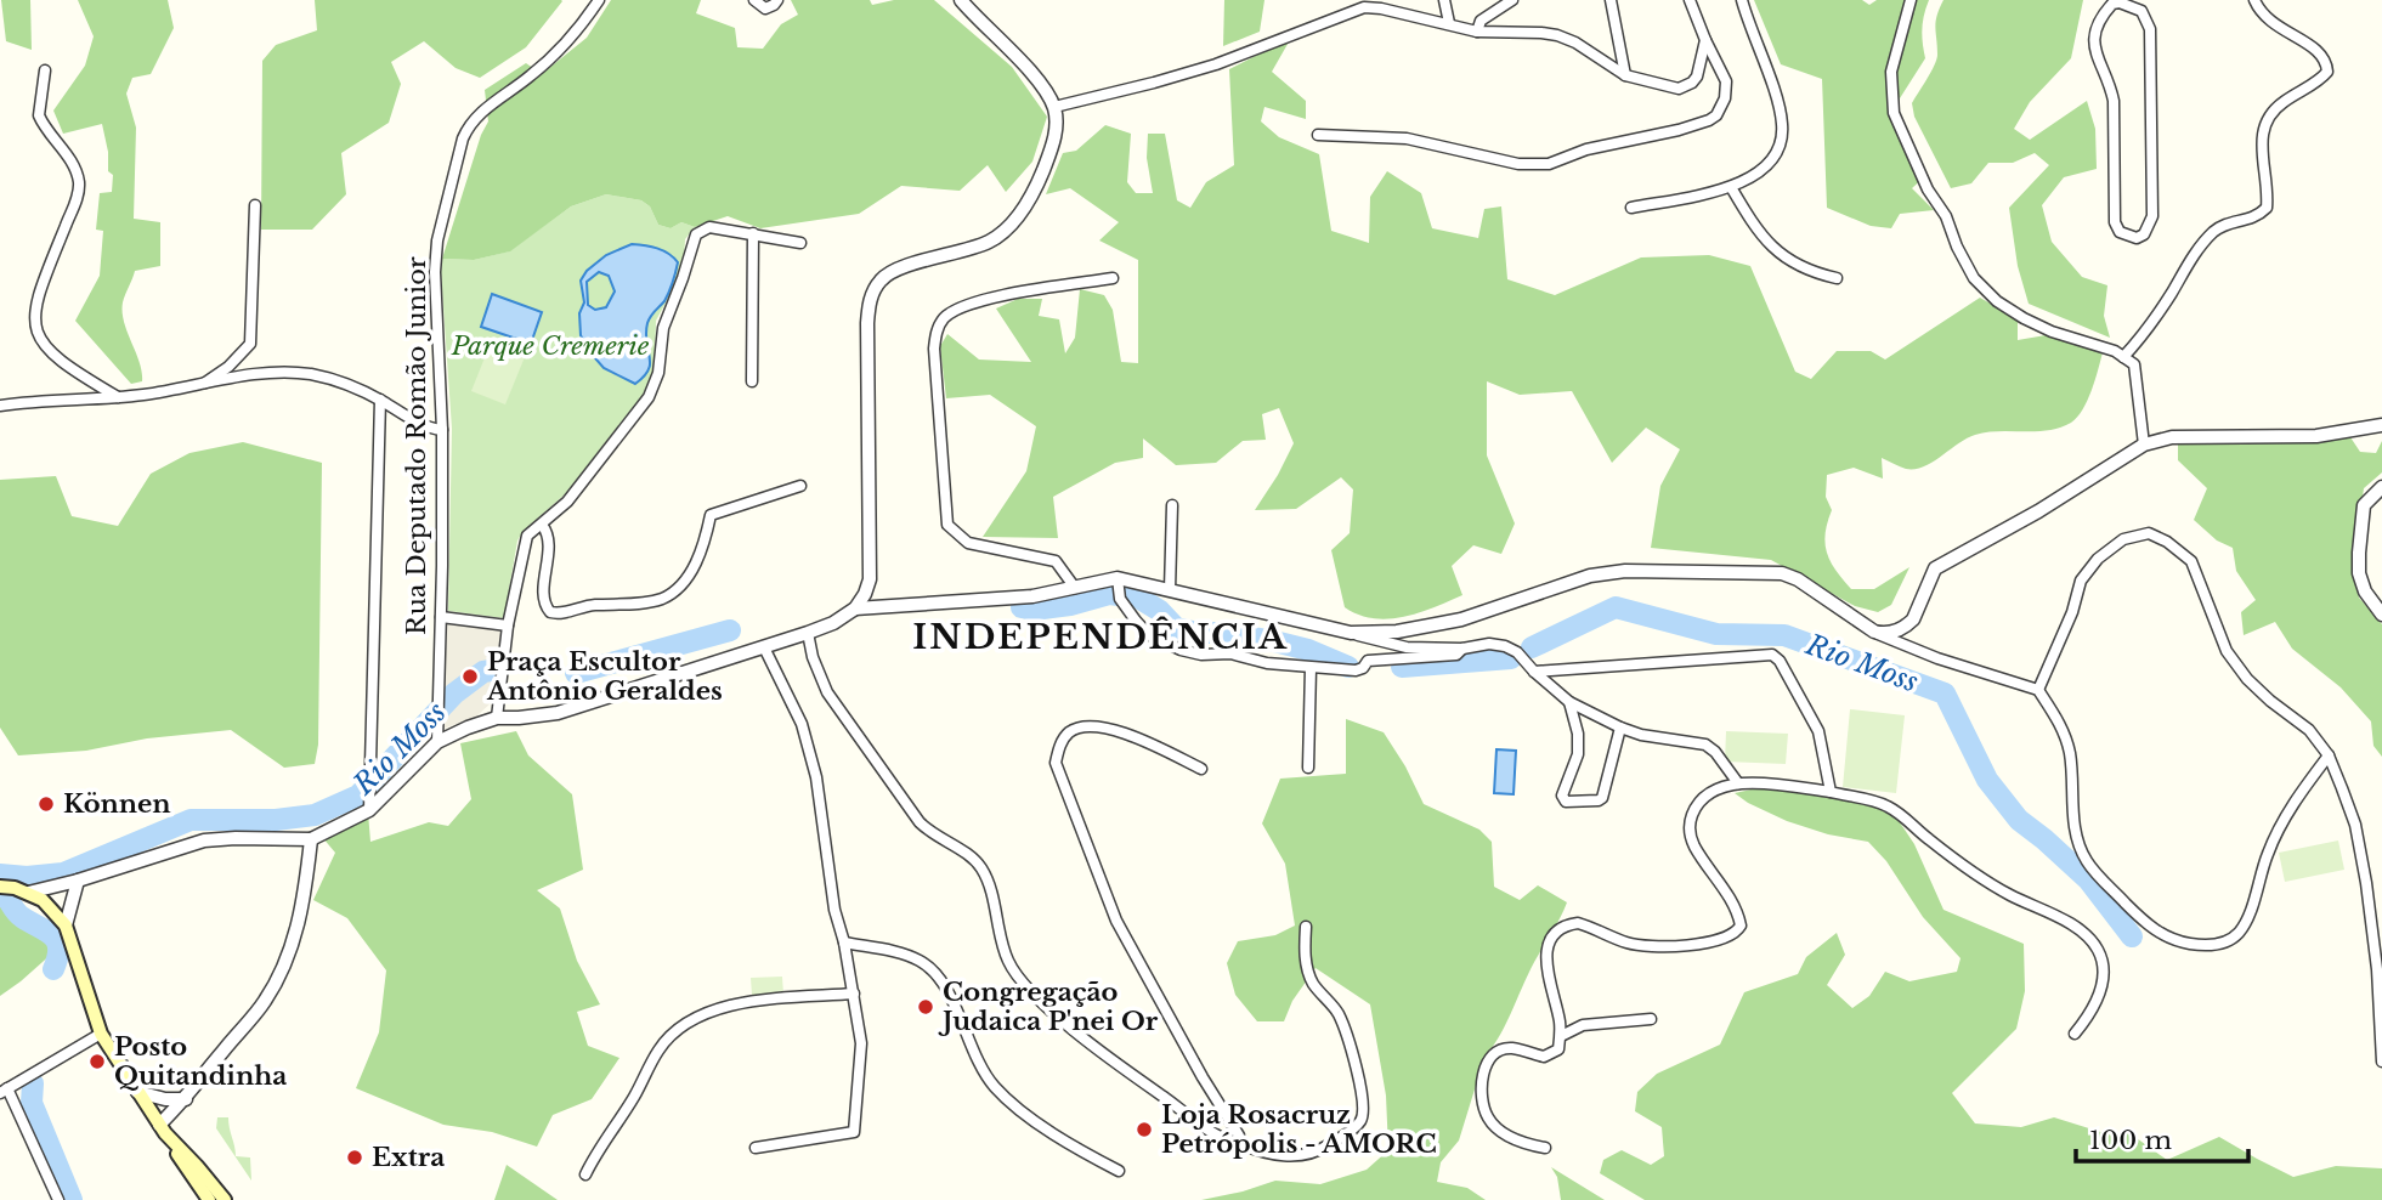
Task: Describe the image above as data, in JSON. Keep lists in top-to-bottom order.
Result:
{
  "streets": {
    "street": ["Rua Deputado Romão Junior"]
  },
  "districts": ["INDEPENDÊNCIA"],
  "water": ["Rio Moss"],
  "parks": ["Parque Cremerie"],
  "places": [
    "Praça Escultor Antônio Geraldes",
    "Können",
    "Congregação Judaica P'nei Or",
    "Posto Quitandinha",
    "Loja Rosacruz Petrópolis - AMORC",
    "Extra"
  ],
  "scale_bar": "100 m"
}
